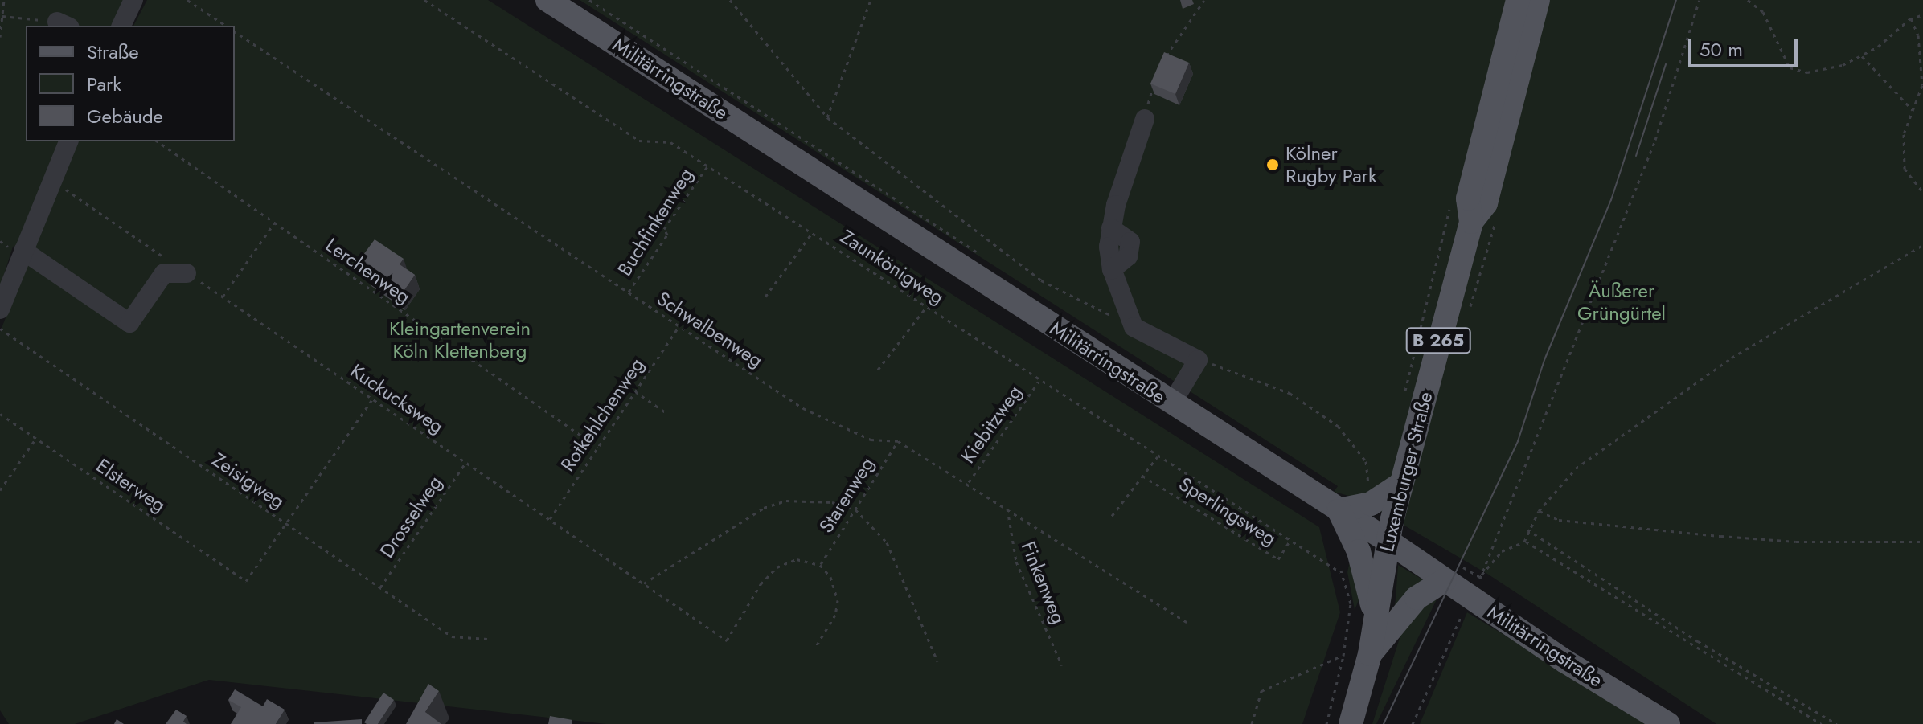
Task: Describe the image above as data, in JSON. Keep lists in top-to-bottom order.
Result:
{
  "streets": {
    "main road": ["Militärringstraße", "B 265", "Luxemburger Straße"],
    "path": [
      "Buchfinkenweg",
      "Zaunkönigweg",
      "Lerchenweg",
      "Schwalbenweg",
      "Kuckucksweg",
      "Rotkehlchenweg",
      "Kiebitzweg",
      "Zeisigweg",
      "Elsterweg",
      "Starenweg",
      "Sperlingsweg",
      "Drosselweg",
      "Finkenweg"
    ]
  },
  "crossings": [
    ["Militärringstraße", "Luxemburger Straße"],
    ["Buchfinkenweg", "Zaunkönigweg"],
    ["Buchfinkenweg", "Schwalbenweg"],
    ["Zaunkönigweg", "Kiebitzweg"],
    ["Zaunkönigweg", "Sperlingsweg"],
    ["Lerchenweg", "Rotkehlchenweg"],
    ["Schwalbenweg", "Rotkehlchenweg"],
    ["Schwalbenweg", "Kiebitzweg"],
    ["Schwalbenweg", "Starenweg"],
    ["Schwalbenweg", "Finkenweg"],
    ["Kuckucksweg", "Rotkehlchenweg"],
    ["Kuckucksweg", "Starenweg"],
    ["Kuckucksweg", "Drosselweg"],
    ["Zeisigweg", "Elsterweg"],
    ["Zeisigweg", "Drosselweg"]
  ],
  "parks": ["Äußerer Grüngürtel", "Kleingartenverein Köln Klettenberg"],
  "places": ["Kölner Rugby Park"],
  "legend": ["Straße", "Park", "Gebäude"],
  "scale_bar": "50 m"
}
